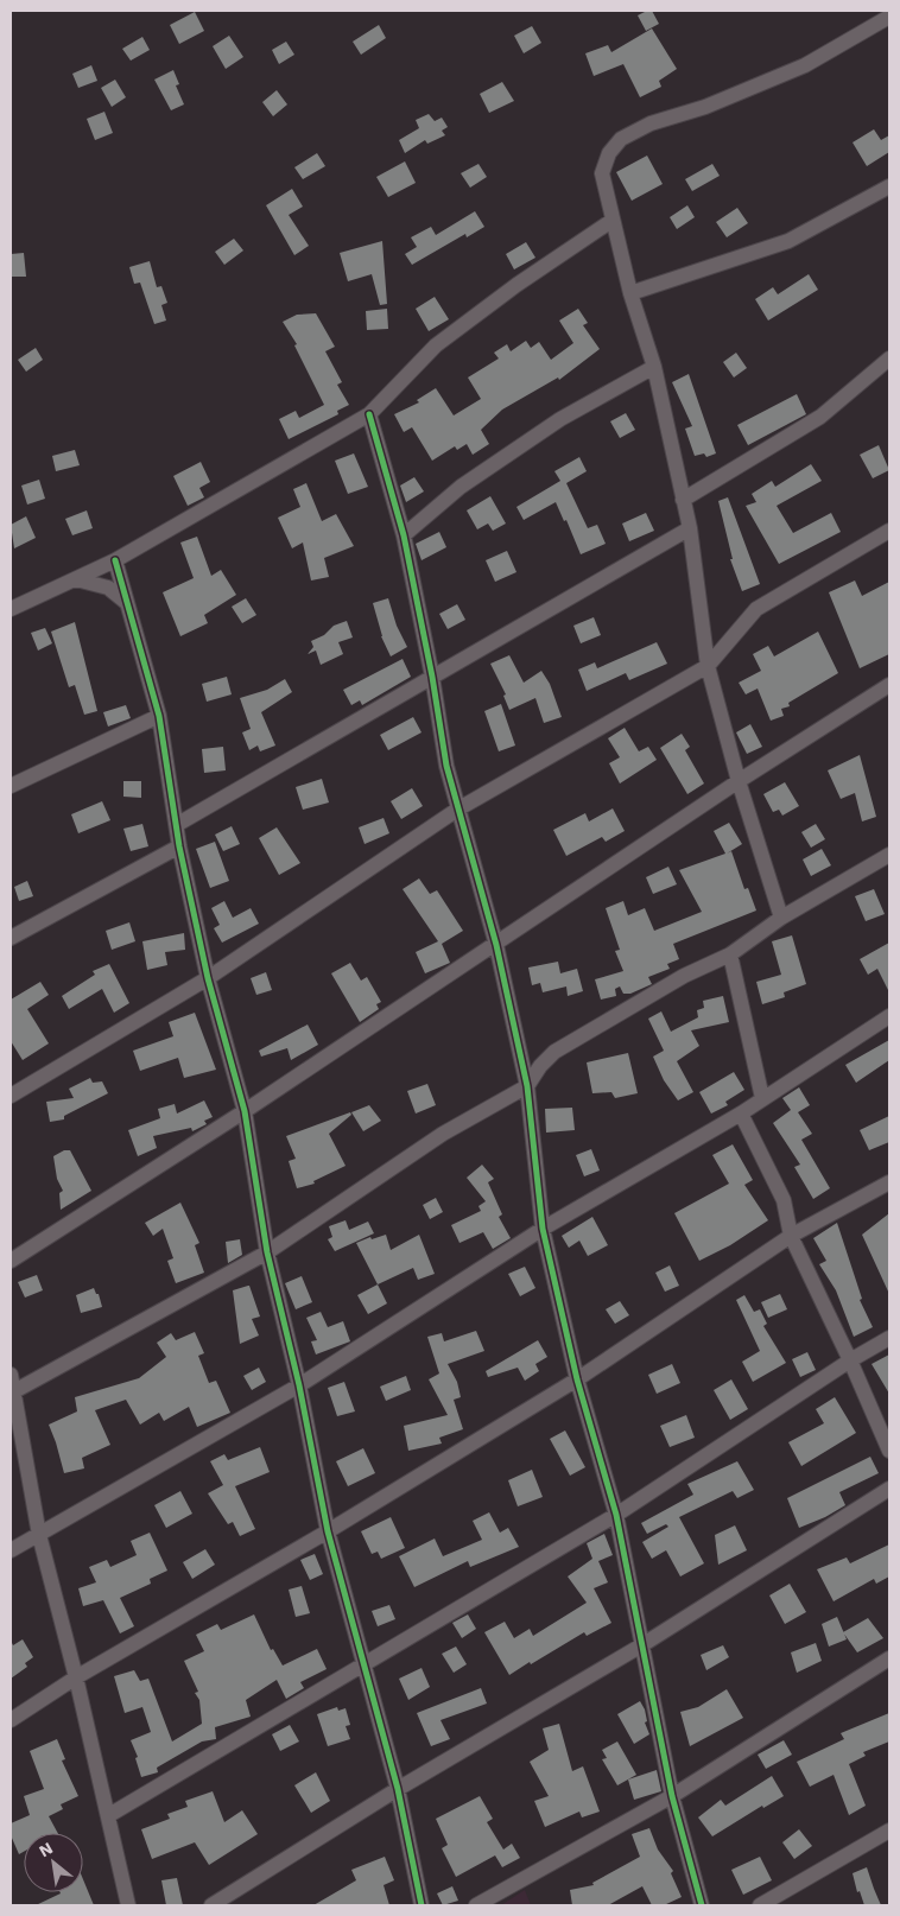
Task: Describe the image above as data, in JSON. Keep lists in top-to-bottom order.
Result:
{
  "north": "top left"
}
